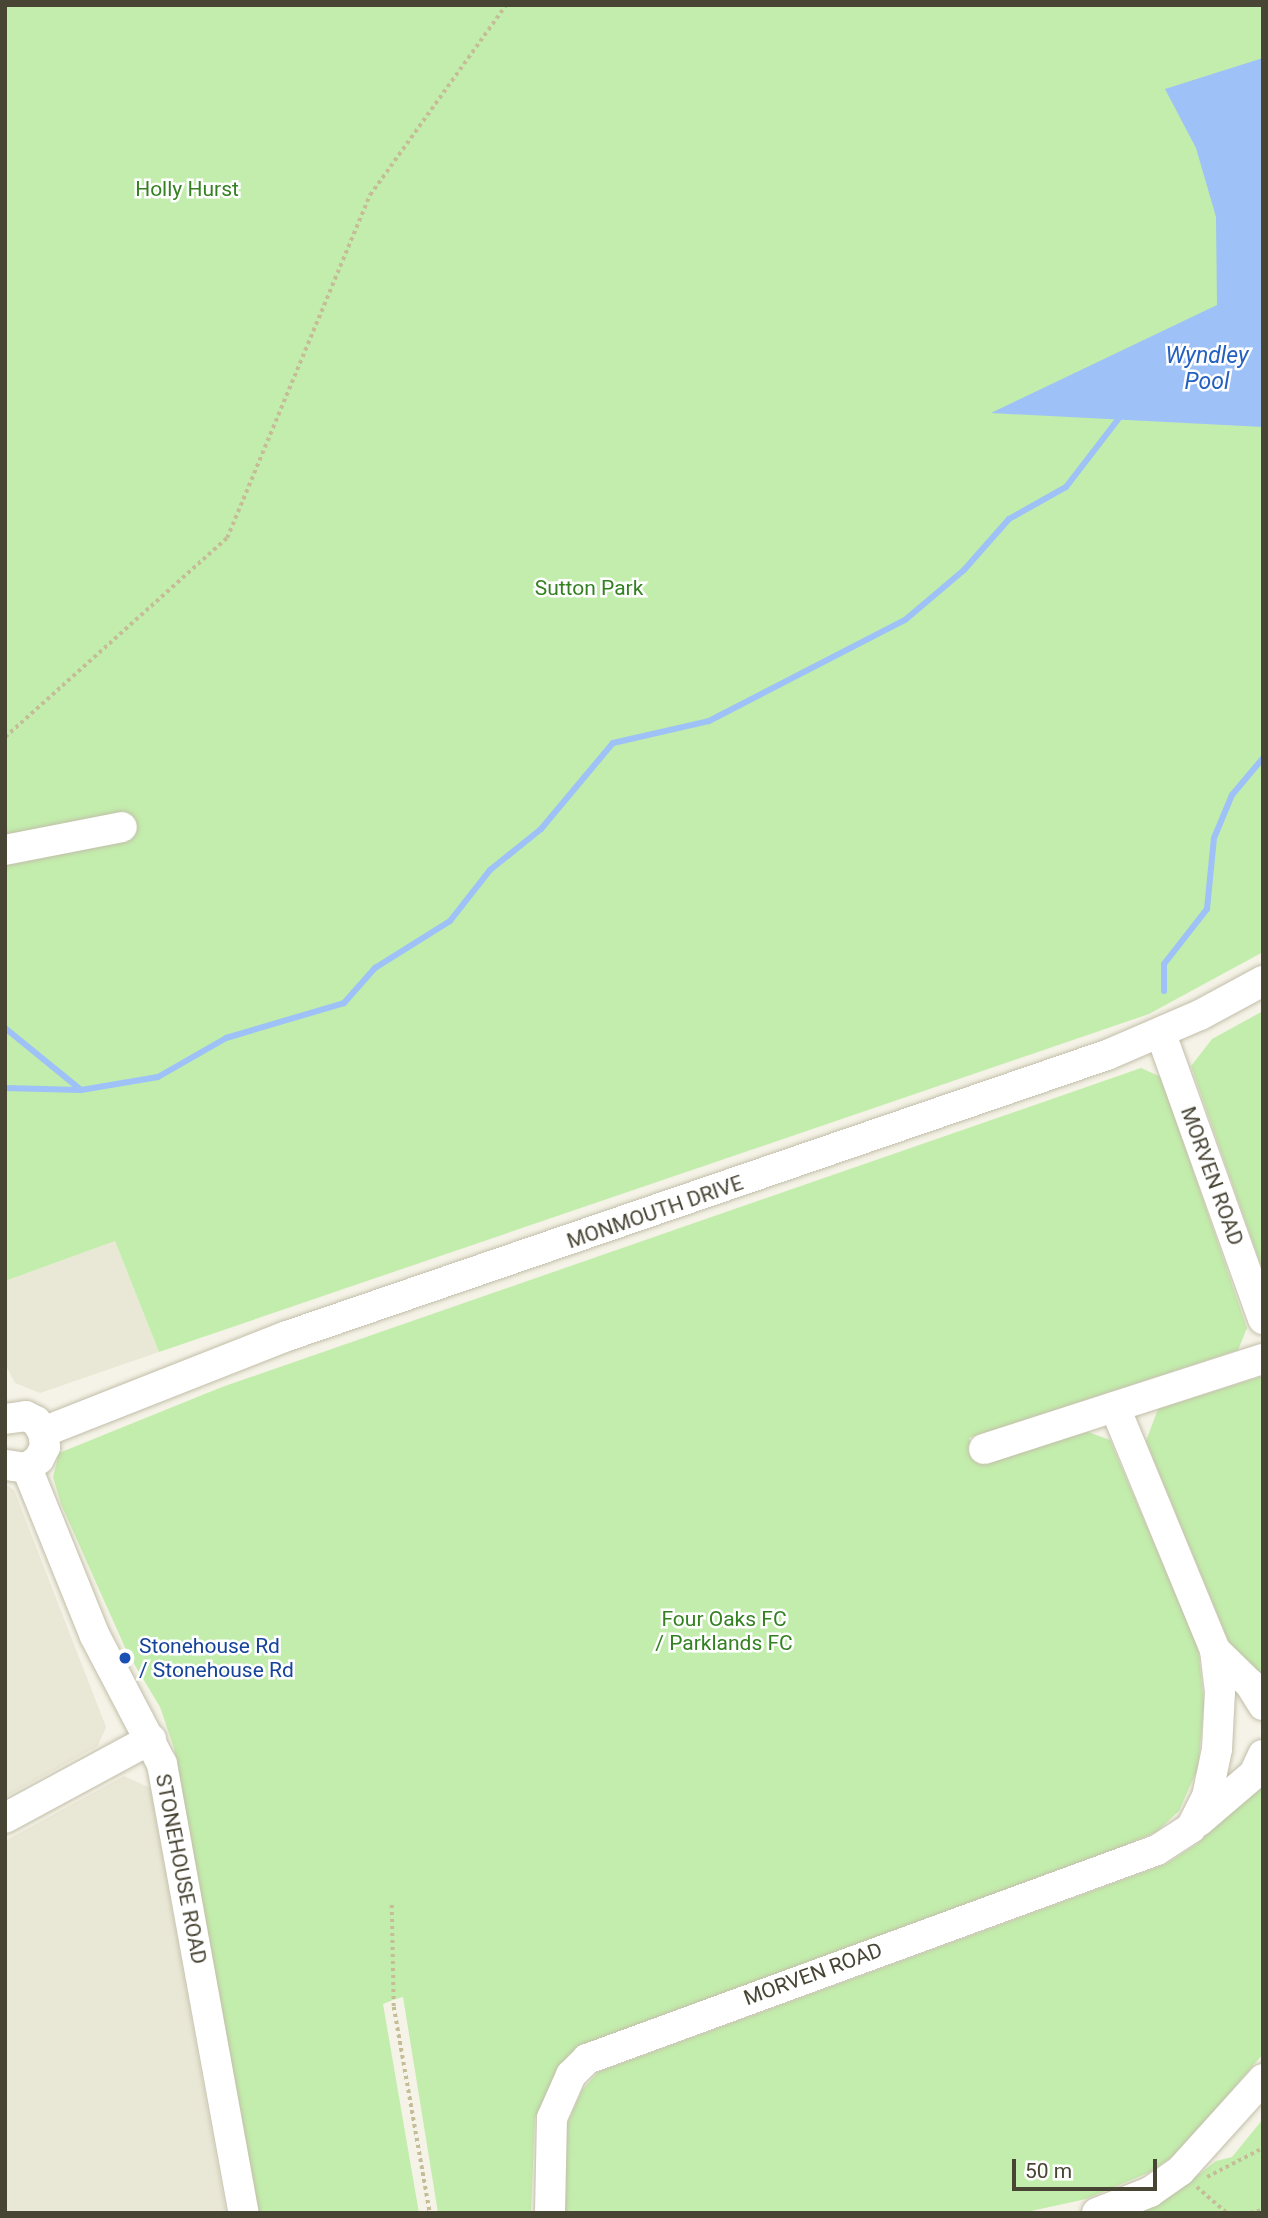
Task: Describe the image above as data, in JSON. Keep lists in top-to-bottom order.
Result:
{
  "streets": {
    "street": ["MORVEN ROAD", "MONMOUTH DRIVE", "STONEHOUSE ROAD"]
  },
  "crossings": [
    ["MORVEN ROAD", "MONMOUTH DRIVE"]
  ],
  "water": ["Wyndley Pool"],
  "parks": ["Holly Hurst", "Sutton Park", "Four Oaks FC / Parklands FC"],
  "places": ["Stonehouse Rd / Stonehouse Rd"],
  "scale_bar": "50 m"
}
